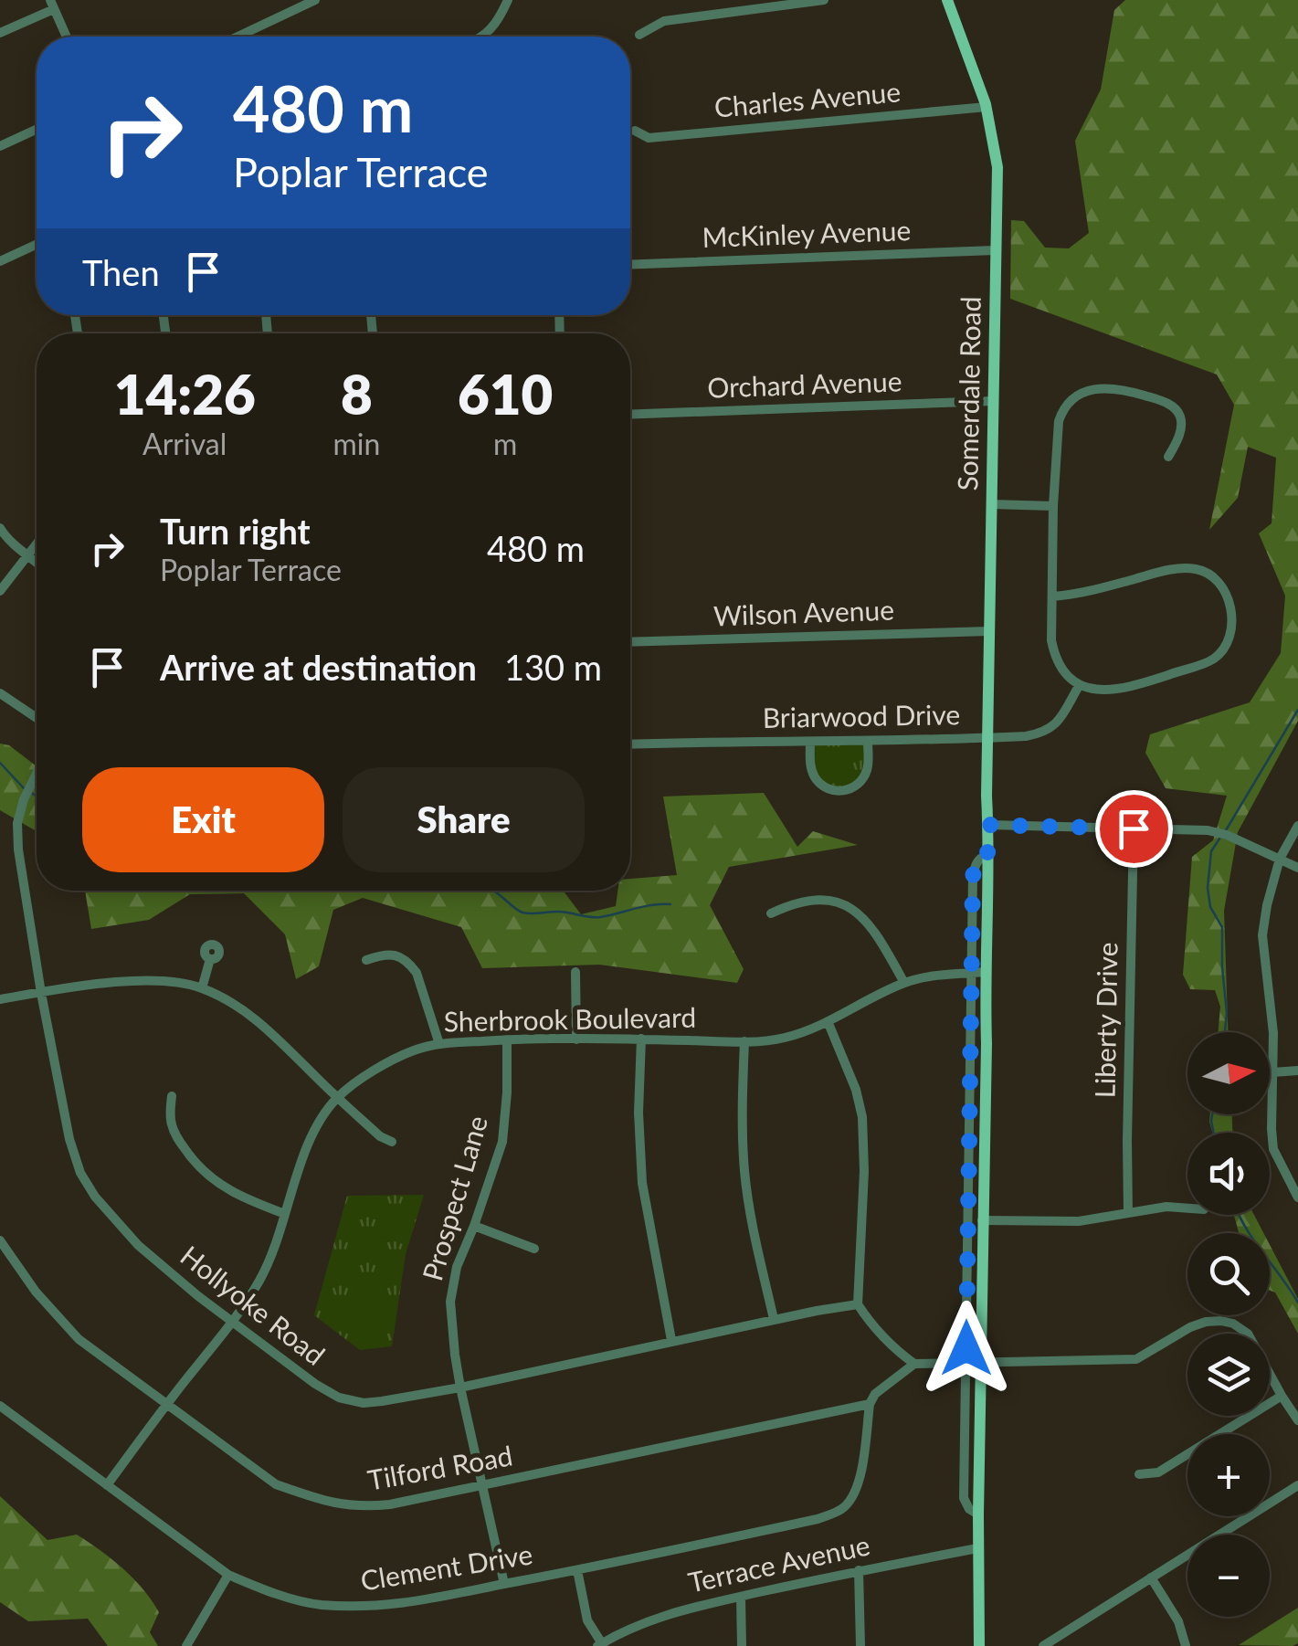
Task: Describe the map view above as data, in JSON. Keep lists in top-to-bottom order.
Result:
{
  "streets": {
    "main road": ["Somerdale Road"],
    "street": [
      "Charles Avenue",
      "McKinley Avenue",
      "Orchard Avenue",
      "Wilson Avenue",
      "Briarwood Drive",
      "Sherbrook Boulevard",
      "Liberty Drive",
      "Prospect Lane",
      "Hollyoke Road",
      "Tilford Road",
      "Terrace Avenue",
      "Clement Drive"
    ]
  },
  "crossings": [
    ["Charles Avenue", "Somerdale Road"],
    ["McKinley Avenue", "Somerdale Road"],
    ["Orchard Avenue", "Somerdale Road"],
    ["Somerdale Road", "Wilson Avenue"],
    ["Somerdale Road", "Briarwood Drive"],
    ["Somerdale Road", "Sherbrook Boulevard"],
    ["Somerdale Road", "Terrace Avenue"],
    ["Sherbrook Boulevard", "Prospect Lane"],
    ["Sherbrook Boulevard", "Hollyoke Road"],
    ["Sherbrook Boulevard", "Tilford Road"],
    ["Sherbrook Boulevard", "Clement Drive"],
    ["Prospect Lane", "Hollyoke Road"],
    ["Prospect Lane", "Tilford Road"],
    ["Prospect Lane", "Clement Drive"],
    ["Tilford Road", "Clement Drive"]
  ],
  "north": "right",
  "page": {
    "turn": ["480 m", "Poplar Terrace"],
    "then": "Then",
    "eta": [
      "14:26",
      "Arrival",
      "8",
      "min",
      "610",
      "m"
    ],
    "list": [
      {
        "name": "Turn right",
        "note": "Poplar Terrace",
        "value": "480 m"
      },
      {
        "name": "Arrive at destination",
        "value": "130 m"
      }
    ],
    "buttons": ["Exit", "Share"],
    "map_buttons": ["+", "−"]
  }
}
